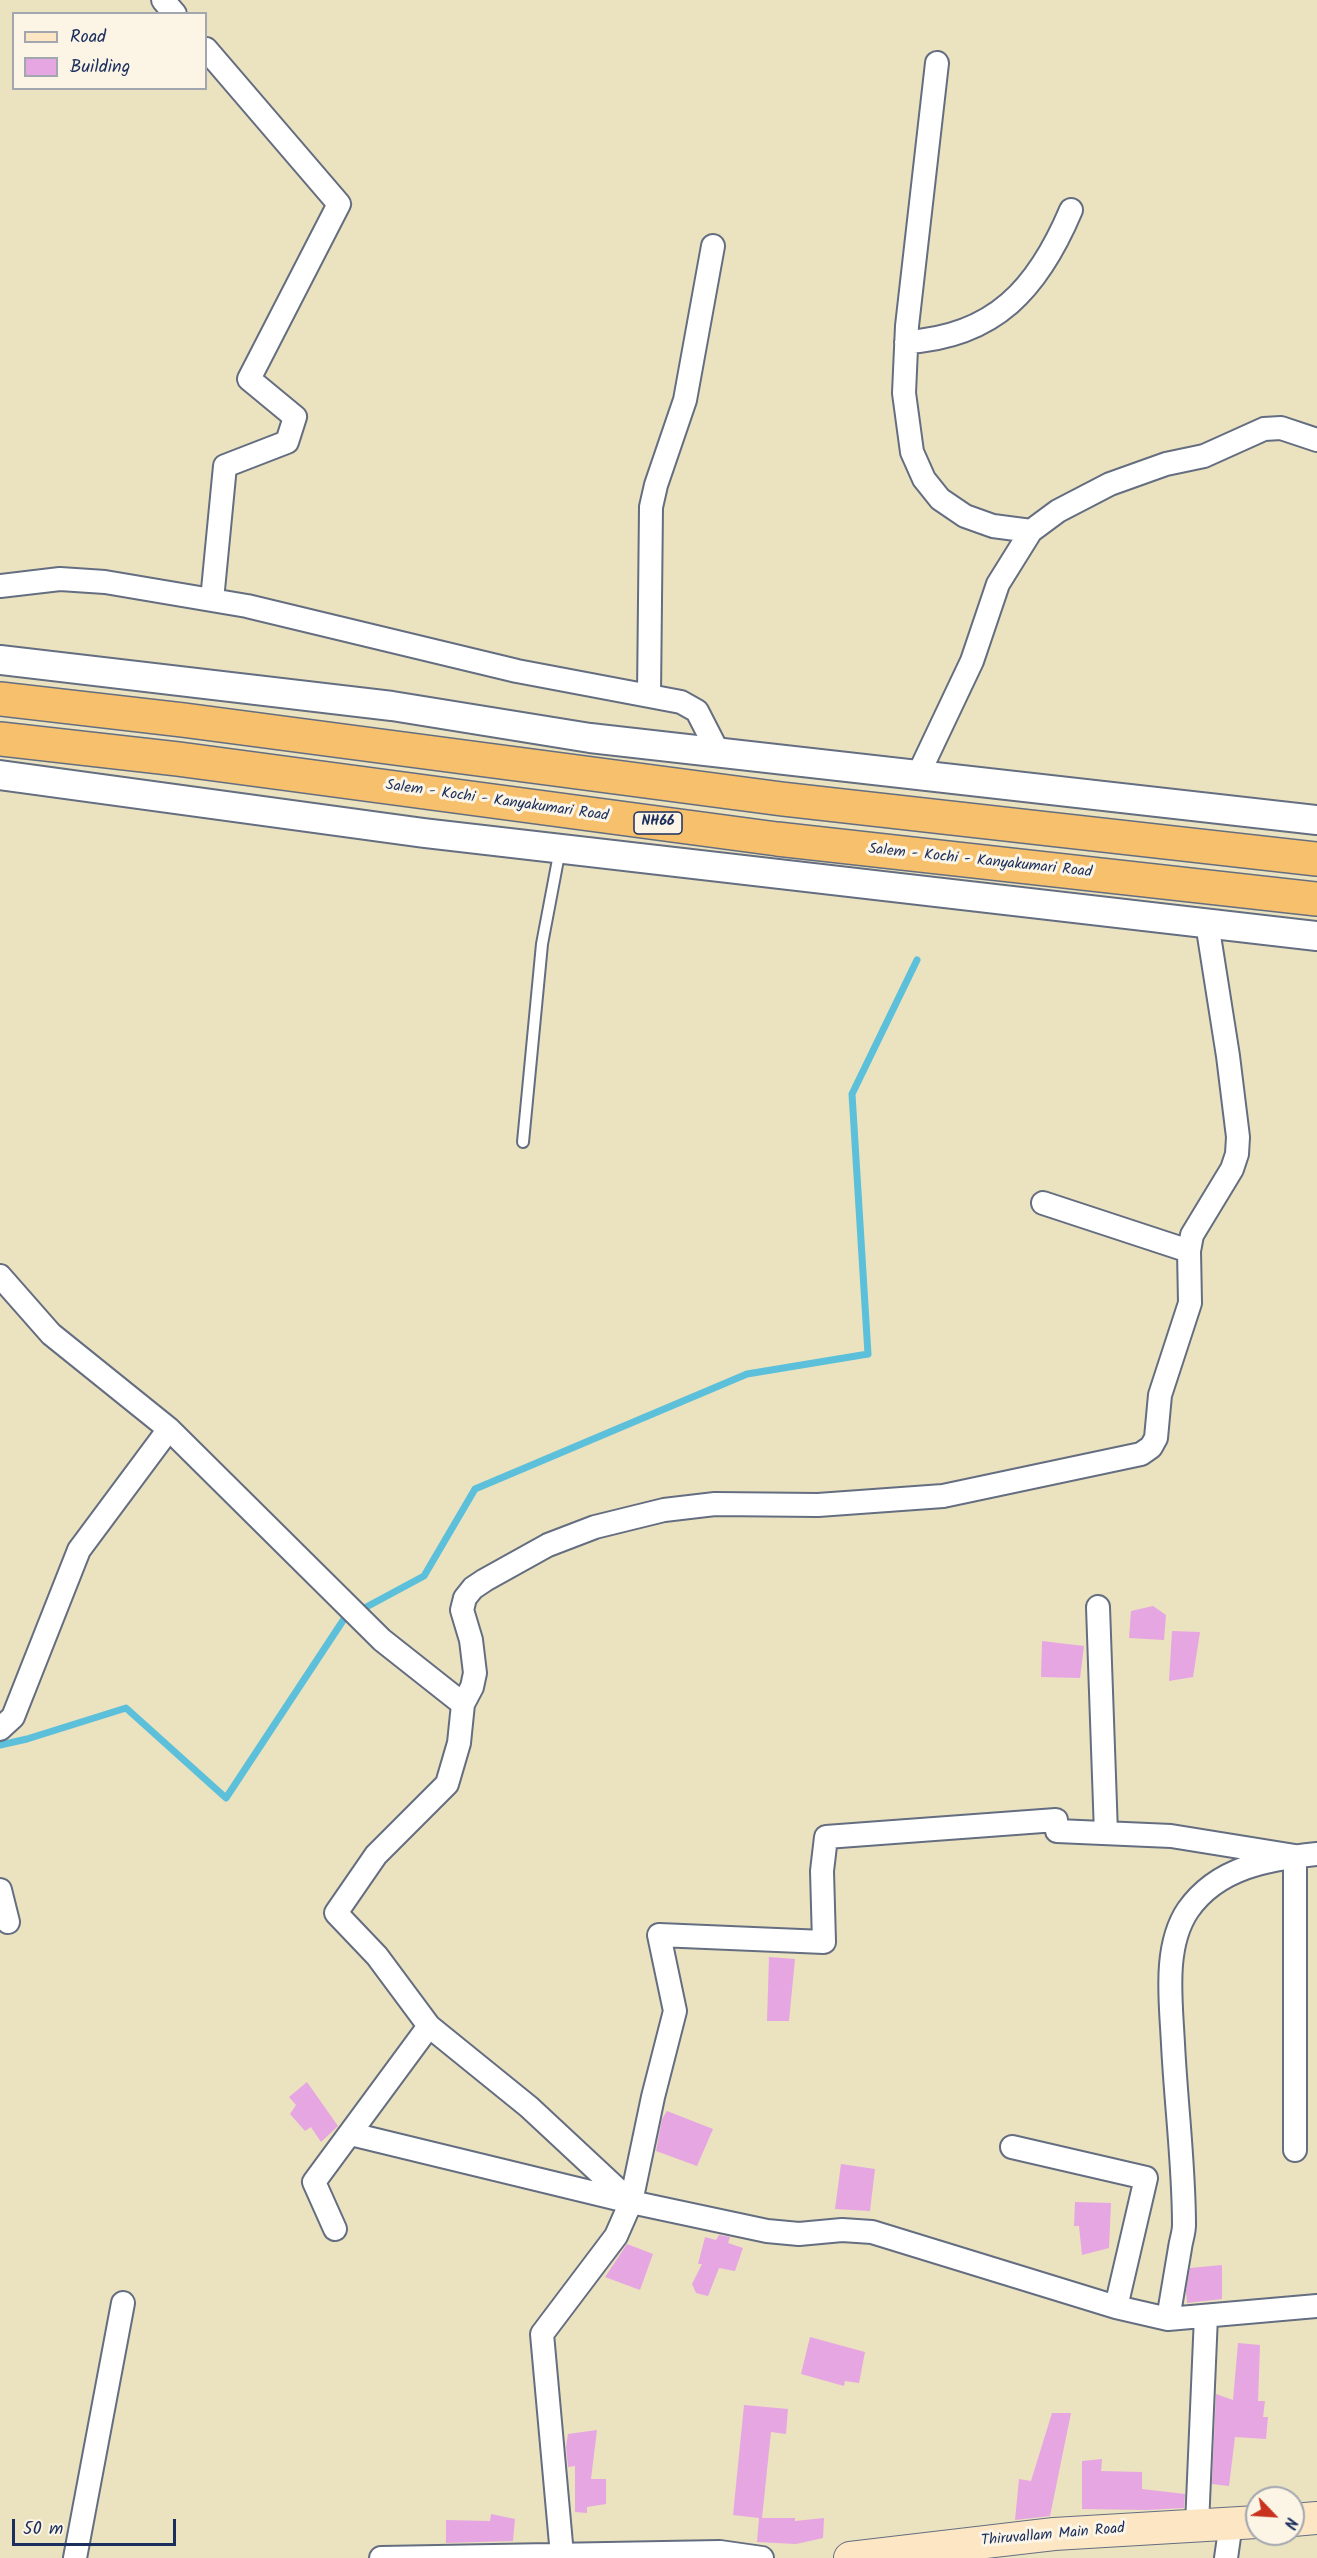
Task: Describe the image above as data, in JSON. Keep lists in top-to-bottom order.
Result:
{
  "streets": {
    "highway": ["Salem - Kochi - Kanyakumari Road", "NH66"],
    "main road": ["Thiruvallam Main Road"]
  },
  "legend": ["Road", "Building"],
  "scale_bar": "50 m",
  "north": "bottom right"
}
